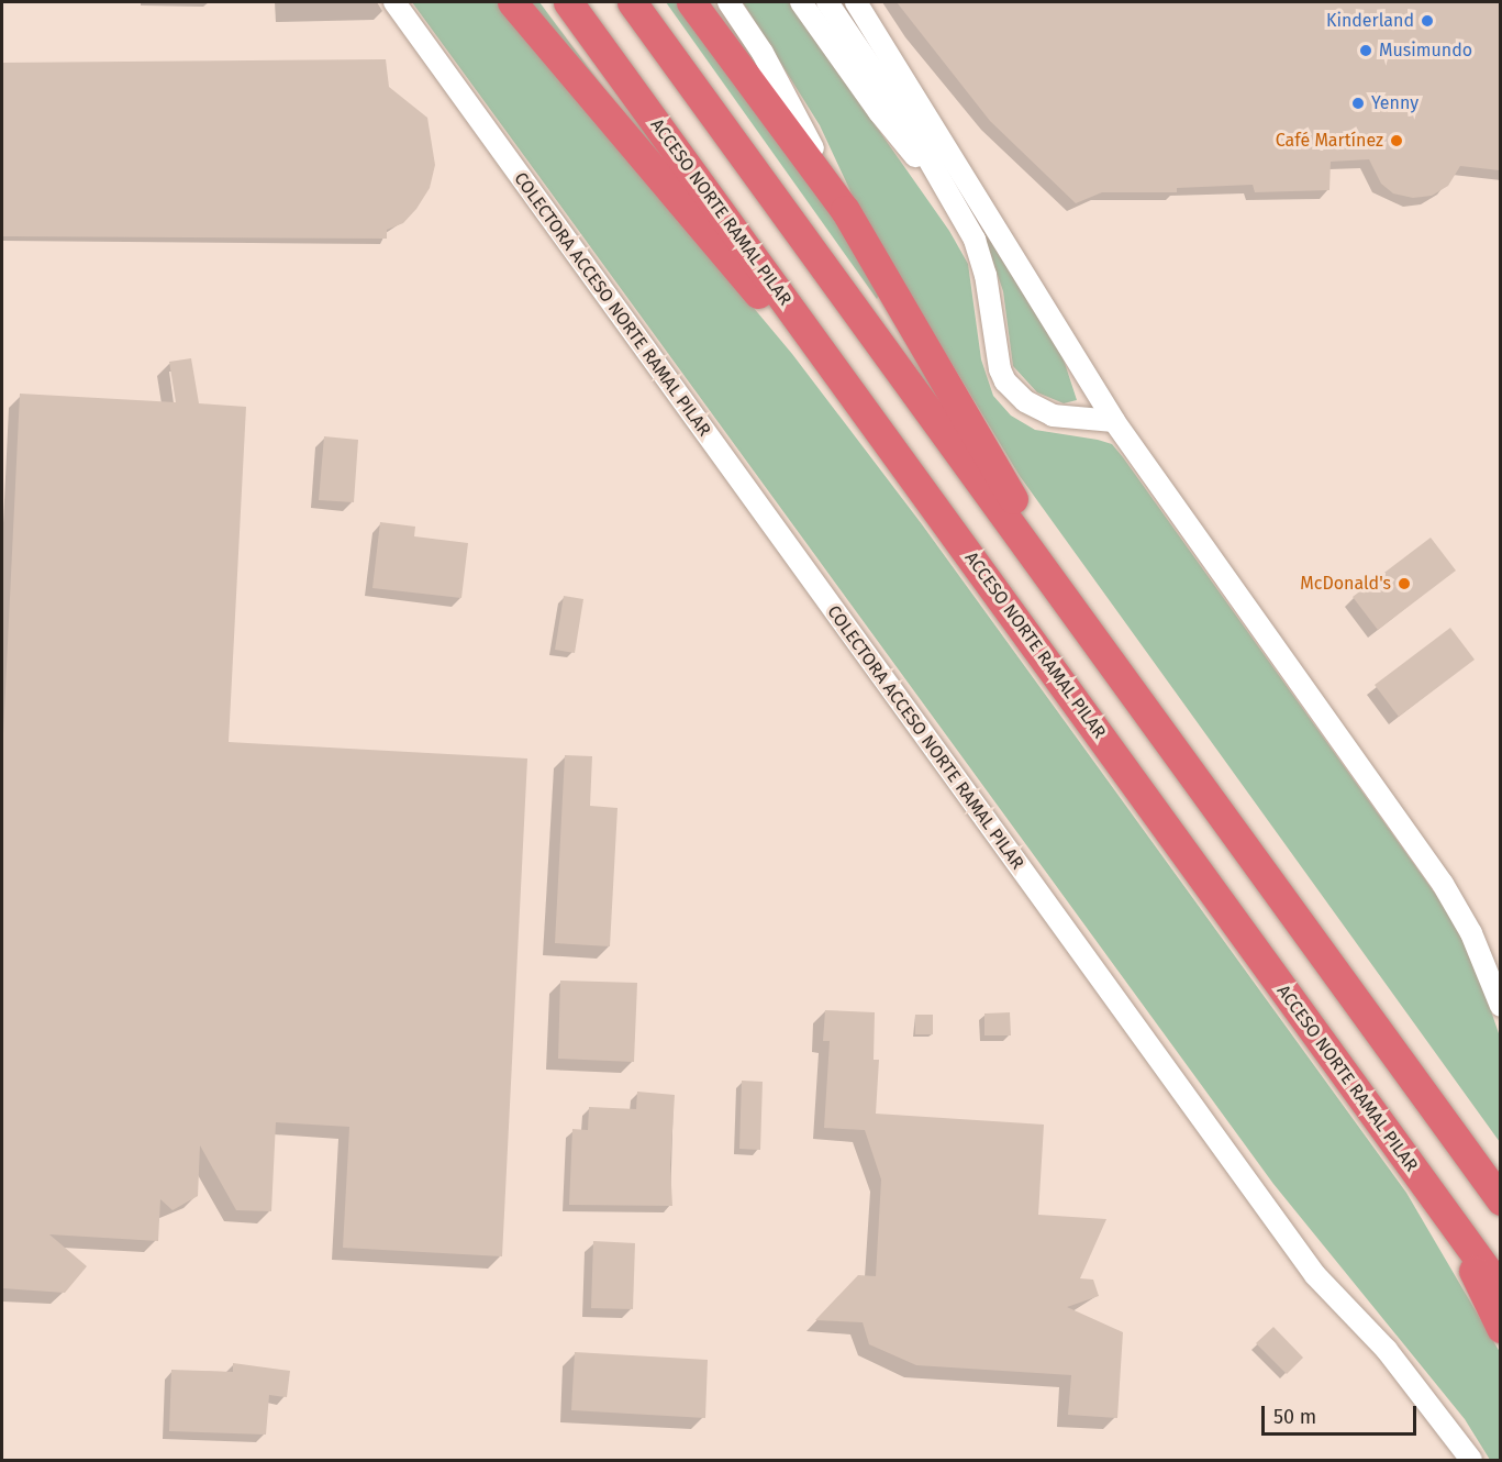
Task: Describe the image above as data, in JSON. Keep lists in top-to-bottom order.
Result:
{
  "streets": {
    "highway": ["ACCESO NORTE RAMAL PILAR"],
    "street": ["COLECTORA ACCESO NORTE RAMAL PILAR"]
  },
  "places": [
    "Kinderland",
    "Musimundo",
    "Yenny",
    "Café Martínez",
    "McDonald's"
  ],
  "scale_bar": "50 m"
}
